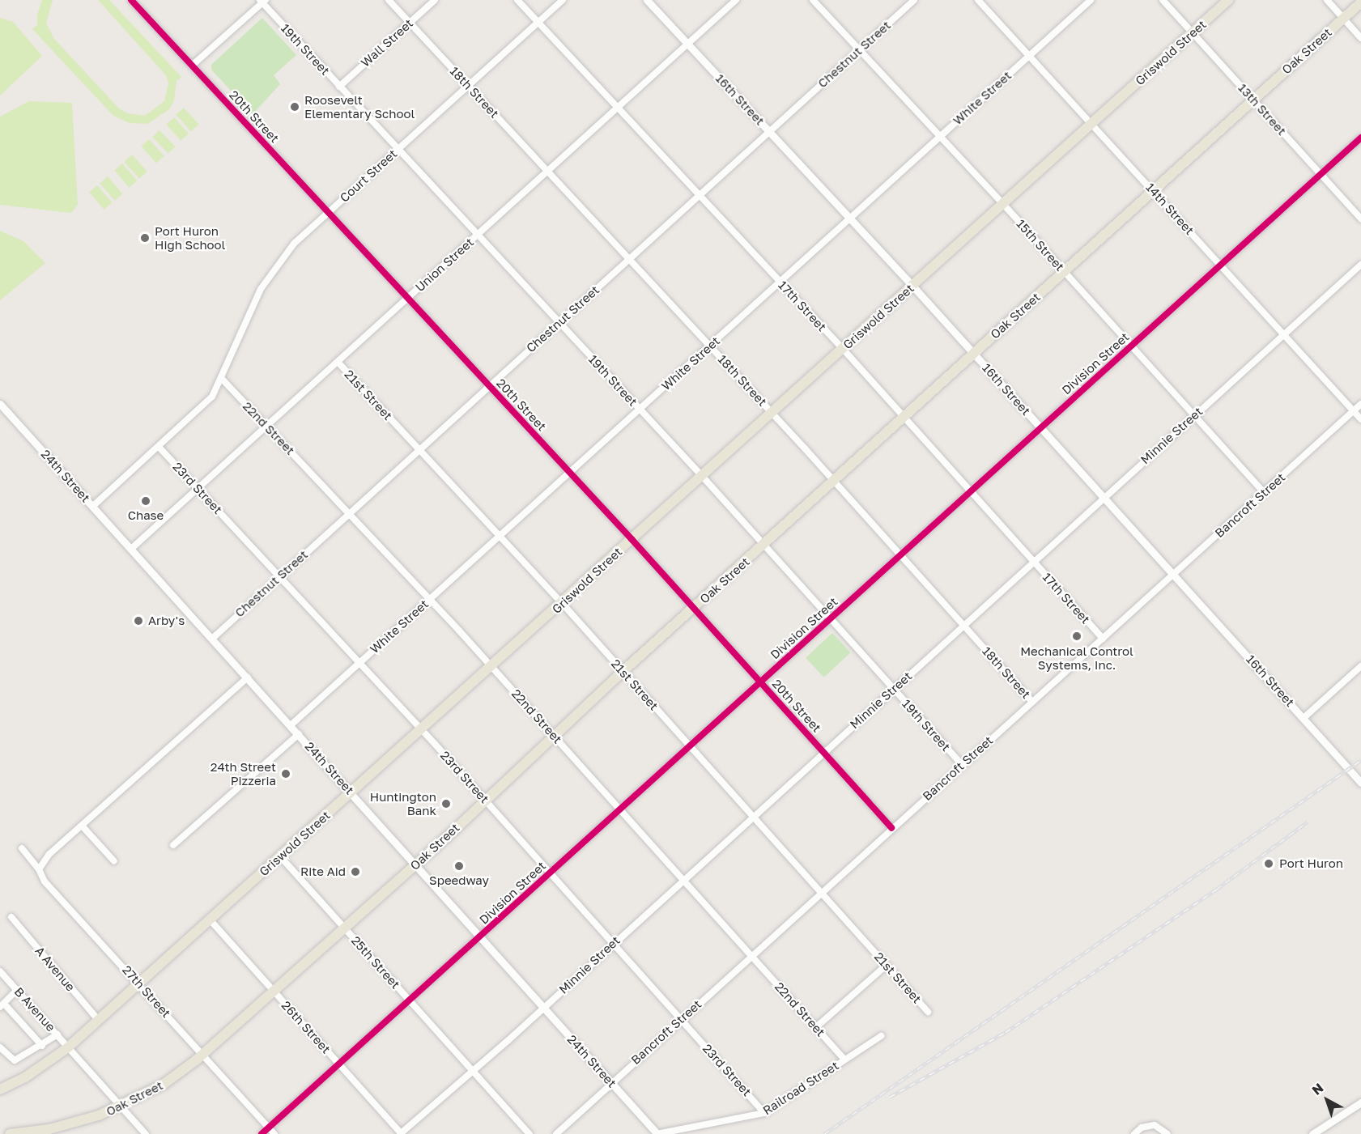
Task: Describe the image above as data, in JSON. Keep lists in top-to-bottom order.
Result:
{
  "streets": {
    "main road": ["Oak Street", "Griswold Street"],
    "street": [
      "Wall Street",
      "19th Street",
      "Chestnut Street",
      "18th Street",
      "White Street",
      "16th Street",
      "13th Street",
      "20th Street",
      "Court Street",
      "14th Street",
      "15th Street",
      "Union Street",
      "17th Street",
      "Division Street",
      "21st Street",
      "22nd Street",
      "Minnie Street",
      "24th Street",
      "23rd Street",
      "Bancroft Street",
      "25th Street",
      "A Avenue",
      "27th Street",
      "B Avenue",
      "26th Street",
      "Railroad Street"
    ]
  },
  "crossings": [
    ["Wall Street", "19th Street"],
    ["Wall Street", "18th Street"],
    ["19th Street", "Oak Street"],
    ["19th Street", "Griswold Street"],
    ["19th Street", "Chestnut Street"],
    ["19th Street", "White Street"],
    ["19th Street", "Court Street"],
    ["19th Street", "Union Street"],
    ["19th Street", "Division Street"],
    ["19th Street", "Minnie Street"],
    ["19th Street", "Bancroft Street"],
    ["Oak Street", "18th Street"],
    ["Oak Street", "16th Street"],
    ["Oak Street", "13th Street"],
    ["Oak Street", "20th Street"],
    ["Oak Street", "14th Street"],
    ["Oak Street", "15th Street"],
    ["Oak Street", "17th Street"],
    ["Oak Street", "21st Street"],
    ["Oak Street", "22nd Street"],
    ["Oak Street", "24th Street"],
    ["Oak Street", "23rd Street"],
    ["Oak Street", "25th Street"],
    ["Oak Street", "27th Street"],
    ["Oak Street", "B Avenue"],
    ["Oak Street", "26th Street"],
    ["Griswold Street", "18th Street"],
    ["Griswold Street", "16th Street"],
    ["Griswold Street", "13th Street"],
    ["Griswold Street", "20th Street"],
    ["Griswold Street", "14th Street"],
    ["Griswold Street", "15th Street"],
    ["Griswold Street", "17th Street"],
    ["Griswold Street", "21st Street"],
    ["Griswold Street", "22nd Street"],
    ["Griswold Street", "24th Street"],
    ["Griswold Street", "23rd Street"],
    ["Griswold Street", "25th Street"],
    ["Griswold Street", "A Avenue"],
    ["Griswold Street", "27th Street"],
    ["Griswold Street", "B Avenue"],
    ["Griswold Street", "26th Street"],
    ["Chestnut Street", "18th Street"],
    ["Chestnut Street", "16th Street"],
    ["Chestnut Street", "20th Street"],
    ["Chestnut Street", "15th Street"],
    ["Chestnut Street", "17th Street"],
    ["Chestnut Street", "21st Street"],
    ["Chestnut Street", "22nd Street"],
    ["Chestnut Street", "24th Street"],
    ["Chestnut Street", "23rd Street"],
    ["18th Street", "White Street"],
    ["18th Street", "Court Street"],
    ["18th Street", "Union Street"],
    ["18th Street", "Division Street"],
    ["18th Street", "Minnie Street"],
    ["18th Street", "Bancroft Street"],
    ["White Street", "16th Street"],
    ["White Street", "20th Street"],
    ["White Street", "14th Street"],
    ["White Street", "15th Street"],
    ["White Street", "17th Street"],
    ["White Street", "21st Street"],
    ["White Street", "22nd Street"],
    ["White Street", "24th Street"],
    ["White Street", "23rd Street"],
    ["16th Street", "Union Street"],
    ["16th Street", "Division Street"],
    ["16th Street", "Minnie Street"],
    ["16th Street", "Bancroft Street"],
    ["13th Street", "Division Street"],
    ["20th Street", "Court Street"],
    ["20th Street", "Union Street"],
    ["20th Street", "Division Street"],
    ["20th Street", "Minnie Street"],
    ["20th Street", "Bancroft Street"],
    ["Court Street", "17th Street"],
    ["Court Street", "22nd Street"],
    ["Court Street", "24th Street"],
    ["Court Street", "23rd Street"],
    ["14th Street", "Division Street"],
    ["14th Street", "Minnie Street"],
    ["14th Street", "Bancroft Street"],
    ["15th Street", "Division Street"],
    ["15th Street", "Minnie Street"],
    ["15th Street", "Bancroft Street"],
    ["Union Street", "17th Street"],
    ["Union Street", "21st Street"],
    ["Union Street", "22nd Street"],
    ["Union Street", "24th Street"],
    ["Union Street", "23rd Street"],
    ["17th Street", "Division Street"],
    ["17th Street", "Minnie Street"],
    ["17th Street", "Bancroft Street"],
    ["Division Street", "21st Street"],
    ["Division Street", "22nd Street"],
    ["Division Street", "24th Street"],
    ["Division Street", "23rd Street"],
    ["Division Street", "25th Street"],
    ["Division Street", "27th Street"],
    ["Division Street", "26th Street"],
    ["21st Street", "Minnie Street"],
    ["21st Street", "Bancroft Street"],
    ["22nd Street", "Minnie Street"],
    ["22nd Street", "Bancroft Street"],
    ["22nd Street", "Railroad Street"],
    ["Minnie Street", "24th Street"],
    ["Minnie Street", "23rd Street"],
    ["Minnie Street", "25th Street"],
    ["Minnie Street", "26th Street"],
    ["24th Street", "Bancroft Street"],
    ["24th Street", "Railroad Street"],
    ["23rd Street", "Bancroft Street"],
    ["23rd Street", "Railroad Street"]
  ],
  "places": [
    "Roosevelt Elementary School",
    "Port Huron High School",
    "Chase",
    "Arby's",
    "Mechanical Control Systems, Inc.",
    "24th Street Pizzeria",
    "Huntington Bank",
    "Port Huron",
    "Speedway",
    "Rite Aid"
  ],
  "north": "top left"
}
